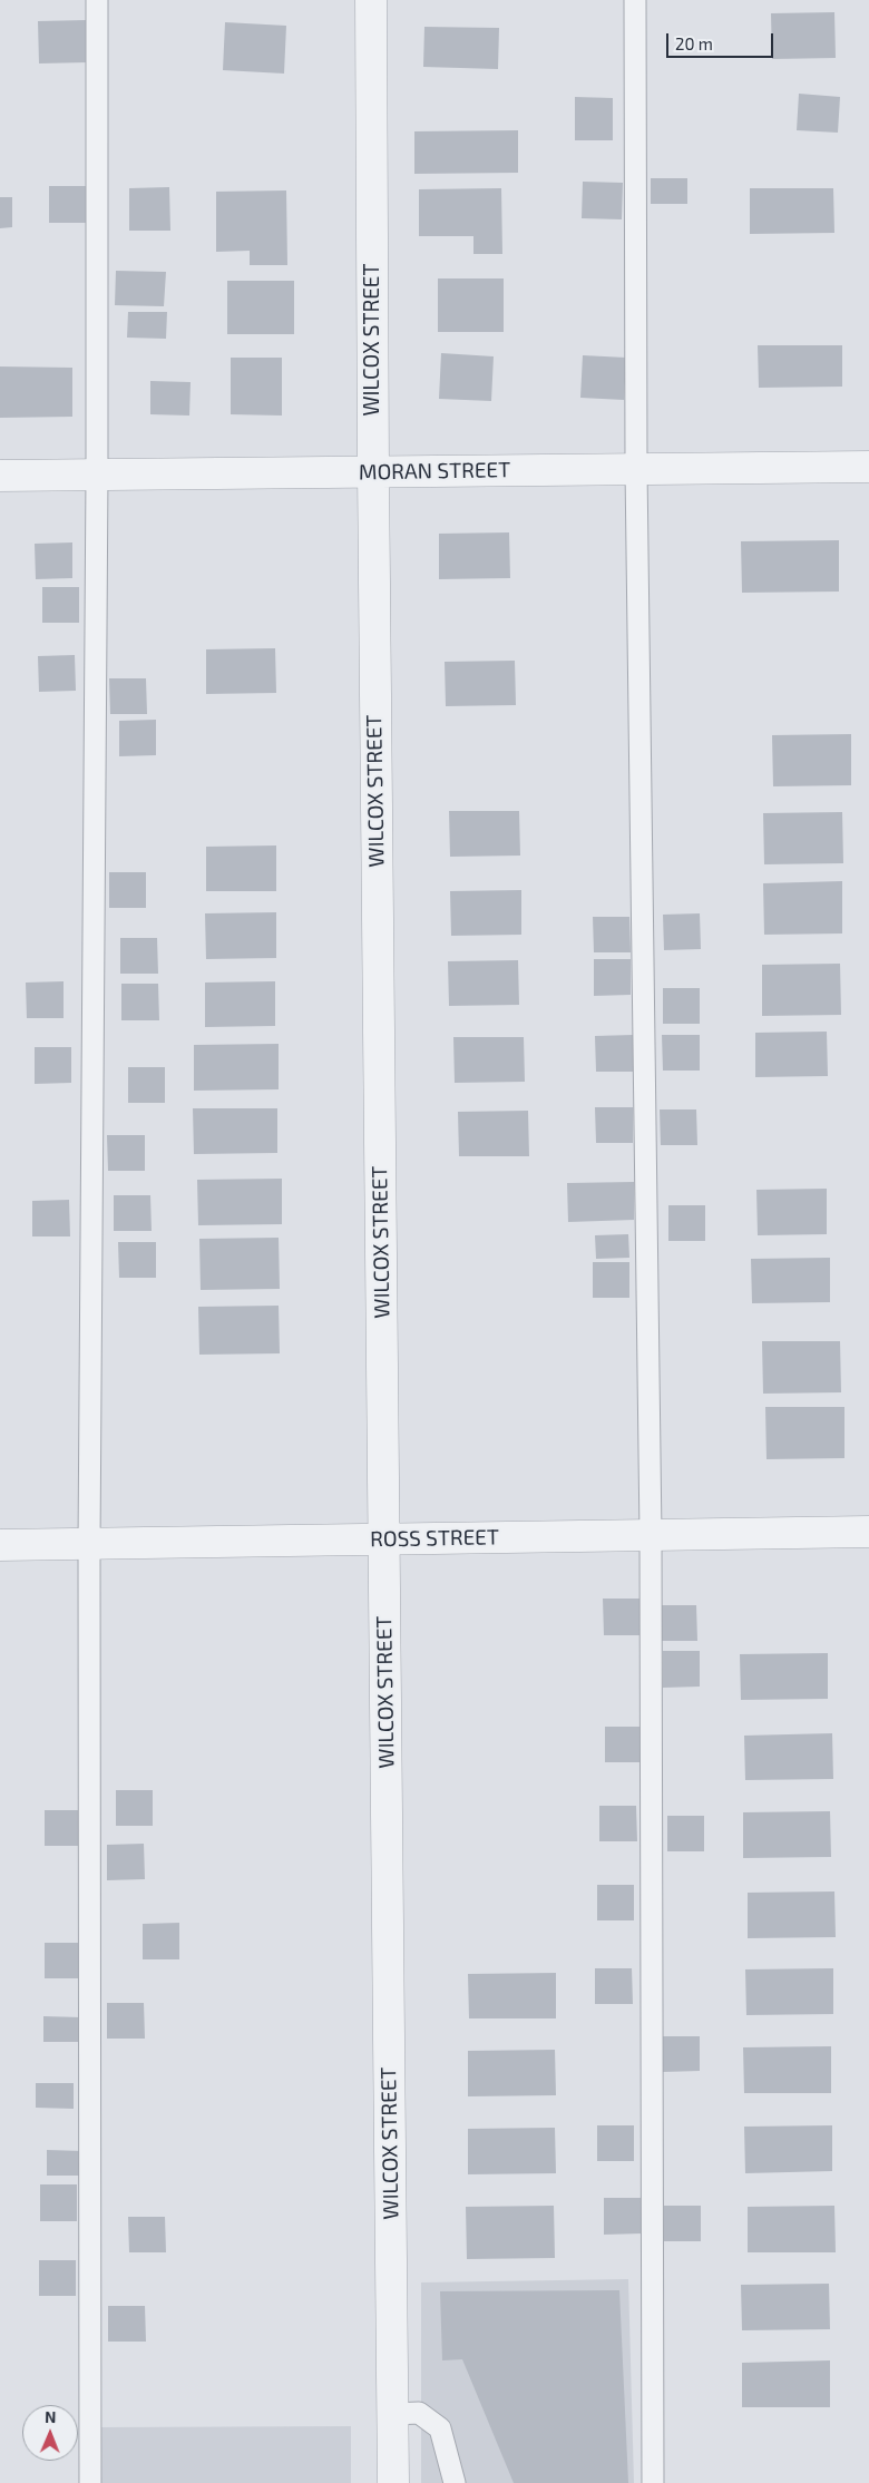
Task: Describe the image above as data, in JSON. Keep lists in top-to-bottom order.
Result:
{
  "streets": {
    "street": ["WILCOX STREET", "MORAN STREET", "ROSS STREET"]
  },
  "crossings": [
    ["WILCOX STREET", "MORAN STREET"],
    ["WILCOX STREET", "ROSS STREET"]
  ],
  "scale_bar": "20 m",
  "north": "top"
}
